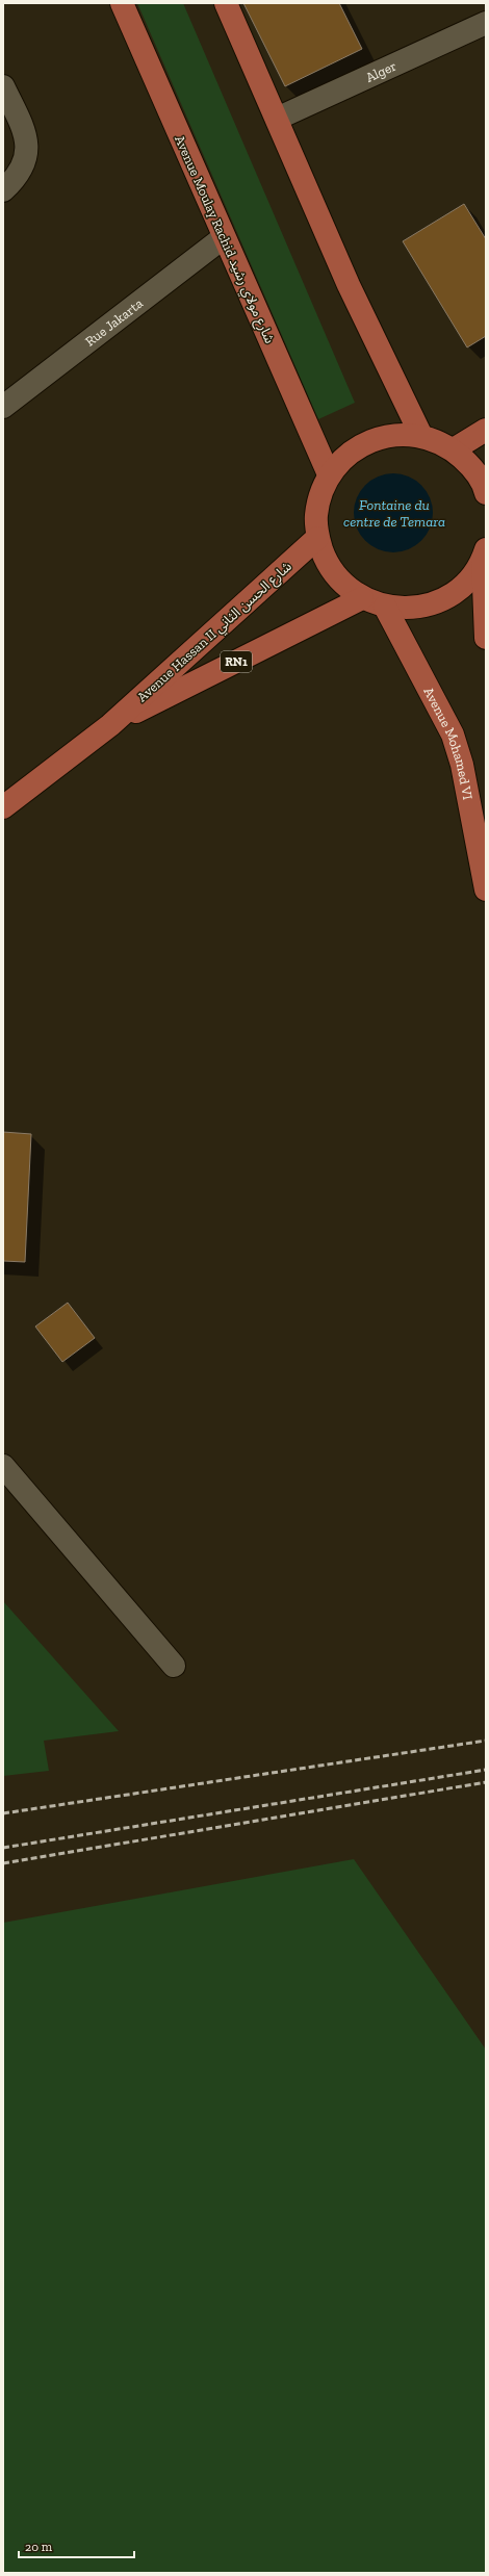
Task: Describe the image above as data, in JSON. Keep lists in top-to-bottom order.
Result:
{
  "streets": {
    "main road": [
      "Avenue Moulay Rachid شارع مولاي رشيد",
      "Avenue Hassan II شارع الحسن الثاني",
      "RN1",
      "Avenue Mohamed VI"
    ],
    "street": ["Alger", "Rue Jakarta"]
  },
  "crossings": [
    ["Avenue Moulay Rachid شارع مولاي رشيد", "Rue Jakarta"]
  ],
  "water": ["Fontaine du centre de Temara"],
  "scale_bar": "20 m"
}
